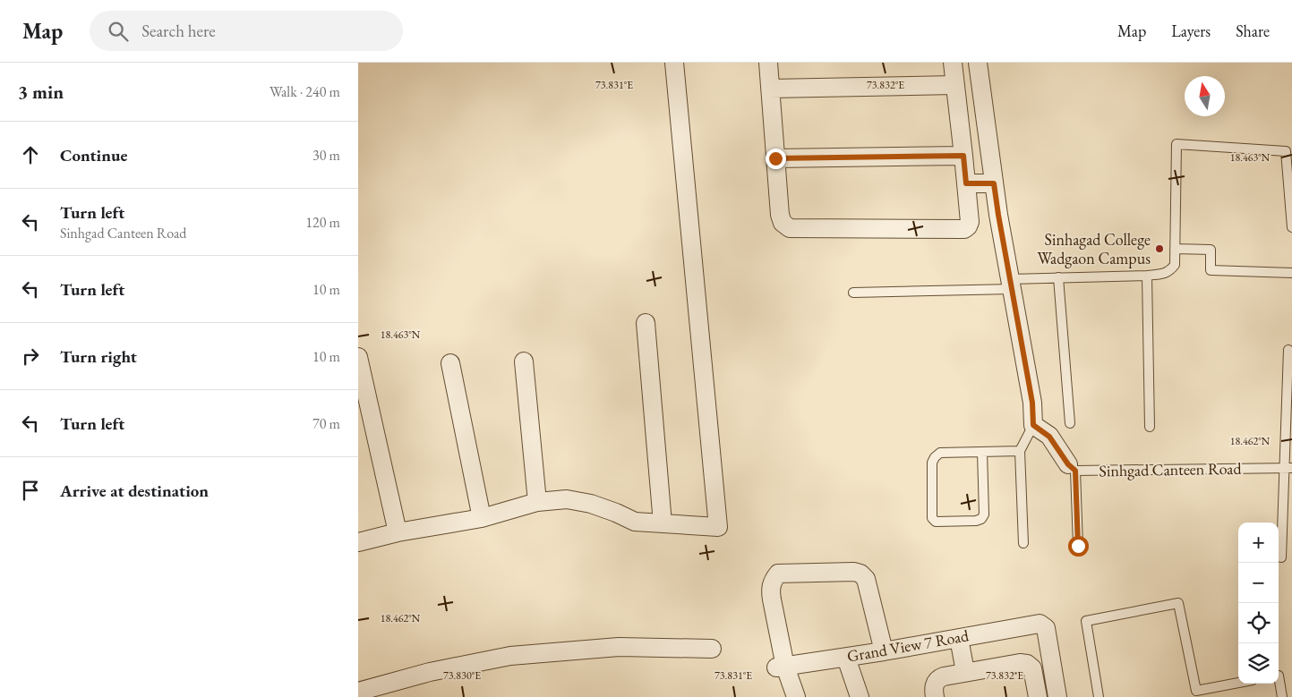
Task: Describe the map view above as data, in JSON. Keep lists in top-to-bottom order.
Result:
{
  "streets": {
    "street": ["Grand View 7 Road"],
    "lane": ["Sinhgad Canteen Road"]
  },
  "places": ["Sinhagad College Wadgaon Campus"],
  "north": "top",
  "page": {
    "header": "Map",
    "search": "Search here",
    "nav": ["Map", "Layers", "Share"],
    "heading": ["3 min", "Walk · 240 m"],
    "list": [
      ["Continue", "30 m"],
      ["Turn left", "Sinhgad Canteen Road", "120 m"],
      ["Turn left", "10 m"],
      ["Turn right", "10 m"],
      ["Turn left", "70 m"],
      "Arrive at destination"
    ],
    "map_buttons": ["+", "−"]
  },
  "coordinates": [
    "73.831°E",
    "73.832°E",
    "18.463°N",
    "18.462°N",
    "73.830°E"
  ]
}
